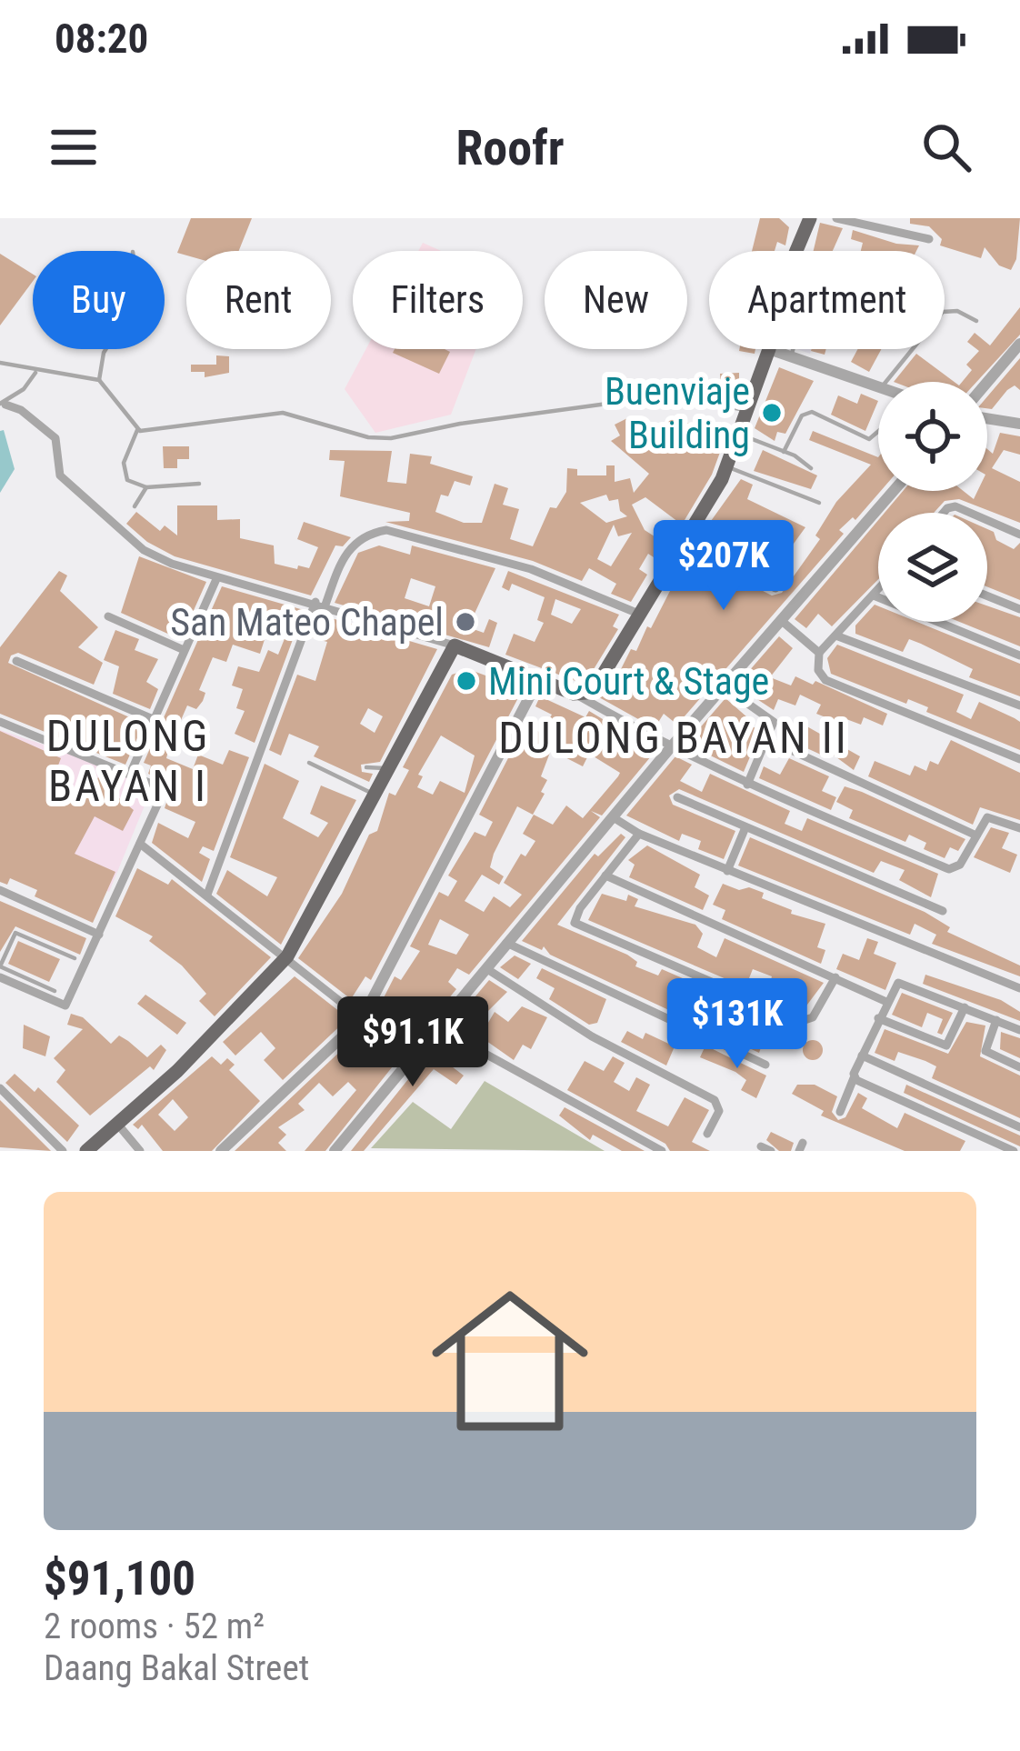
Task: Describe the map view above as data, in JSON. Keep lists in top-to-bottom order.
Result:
{
  "districts": ["DULONG BAYAN I", "DULONG BAYAN II"],
  "places": ["Buenviaje Building", "San Mateo Chapel", "Mini Court & Stage"],
  "page": {
    "status": "08:20",
    "header": "Roofr",
    "chip": [
      "Buy",
      "Rent",
      "Filters",
      "New",
      "Apartment"
    ],
    "price": ["$207K", "$131K", "$91.1K"],
    "list": [
      {
        "name": "$91,100",
        "note": "2 rooms · 52 m² · Daang Bakal Street"
      }
    ]
  }
}
